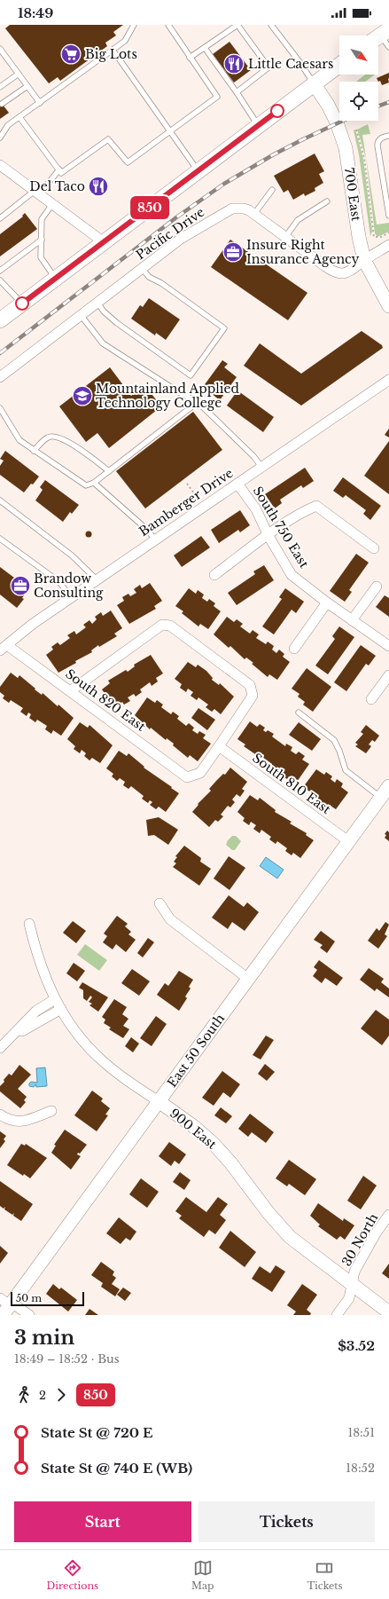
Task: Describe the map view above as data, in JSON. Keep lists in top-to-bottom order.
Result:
{
  "streets": {
    "main road": ["700 East", "East 50 South", "900 East"],
    "street": [
      "Pacific Drive",
      "Bamberger Drive",
      "South 750 East",
      "South 820 East",
      "South 810 East",
      "30 North"
    ]
  },
  "crossings": [
    ["700 East", "Pacific Drive"],
    ["Bamberger Drive", "South 750 East"],
    ["Bamberger Drive", "South 820 East"],
    ["South 820 East", "South 810 East"],
    ["South 810 East", "East 50 South"],
    ["East 50 South", "900 East"],
    ["900 East", "30 North"]
  ],
  "places": {
    "supermarket": ["Big Lots"],
    "restaurant": ["Little Caesars", "Del Taco"],
    "office": ["Insure Right Insurance Agency", "Brandow Consulting"],
    "school or university": ["Mountainland Applied Technology College"]
  },
  "lines": ["bus line 850"],
  "scale_bar": "50 m",
  "north": "bottom right",
  "page": {
    "status": "18:49",
    "on_map": "850",
    "scale": "50 m",
    "heading": ["3 min", "18:49 – 18:52 · Bus", "$3.52"],
    "legs": ["2", "850"],
    "list": [
      {
        "name": "State St @ 720 E",
        "value": "18:51"
      },
      {
        "name": "State St @ 740 E (WB)",
        "value": "18:52"
      }
    ],
    "buttons": ["Start", "Tickets"],
    "tabs": ["Directions", "Map", "Tickets"]
  }
}
